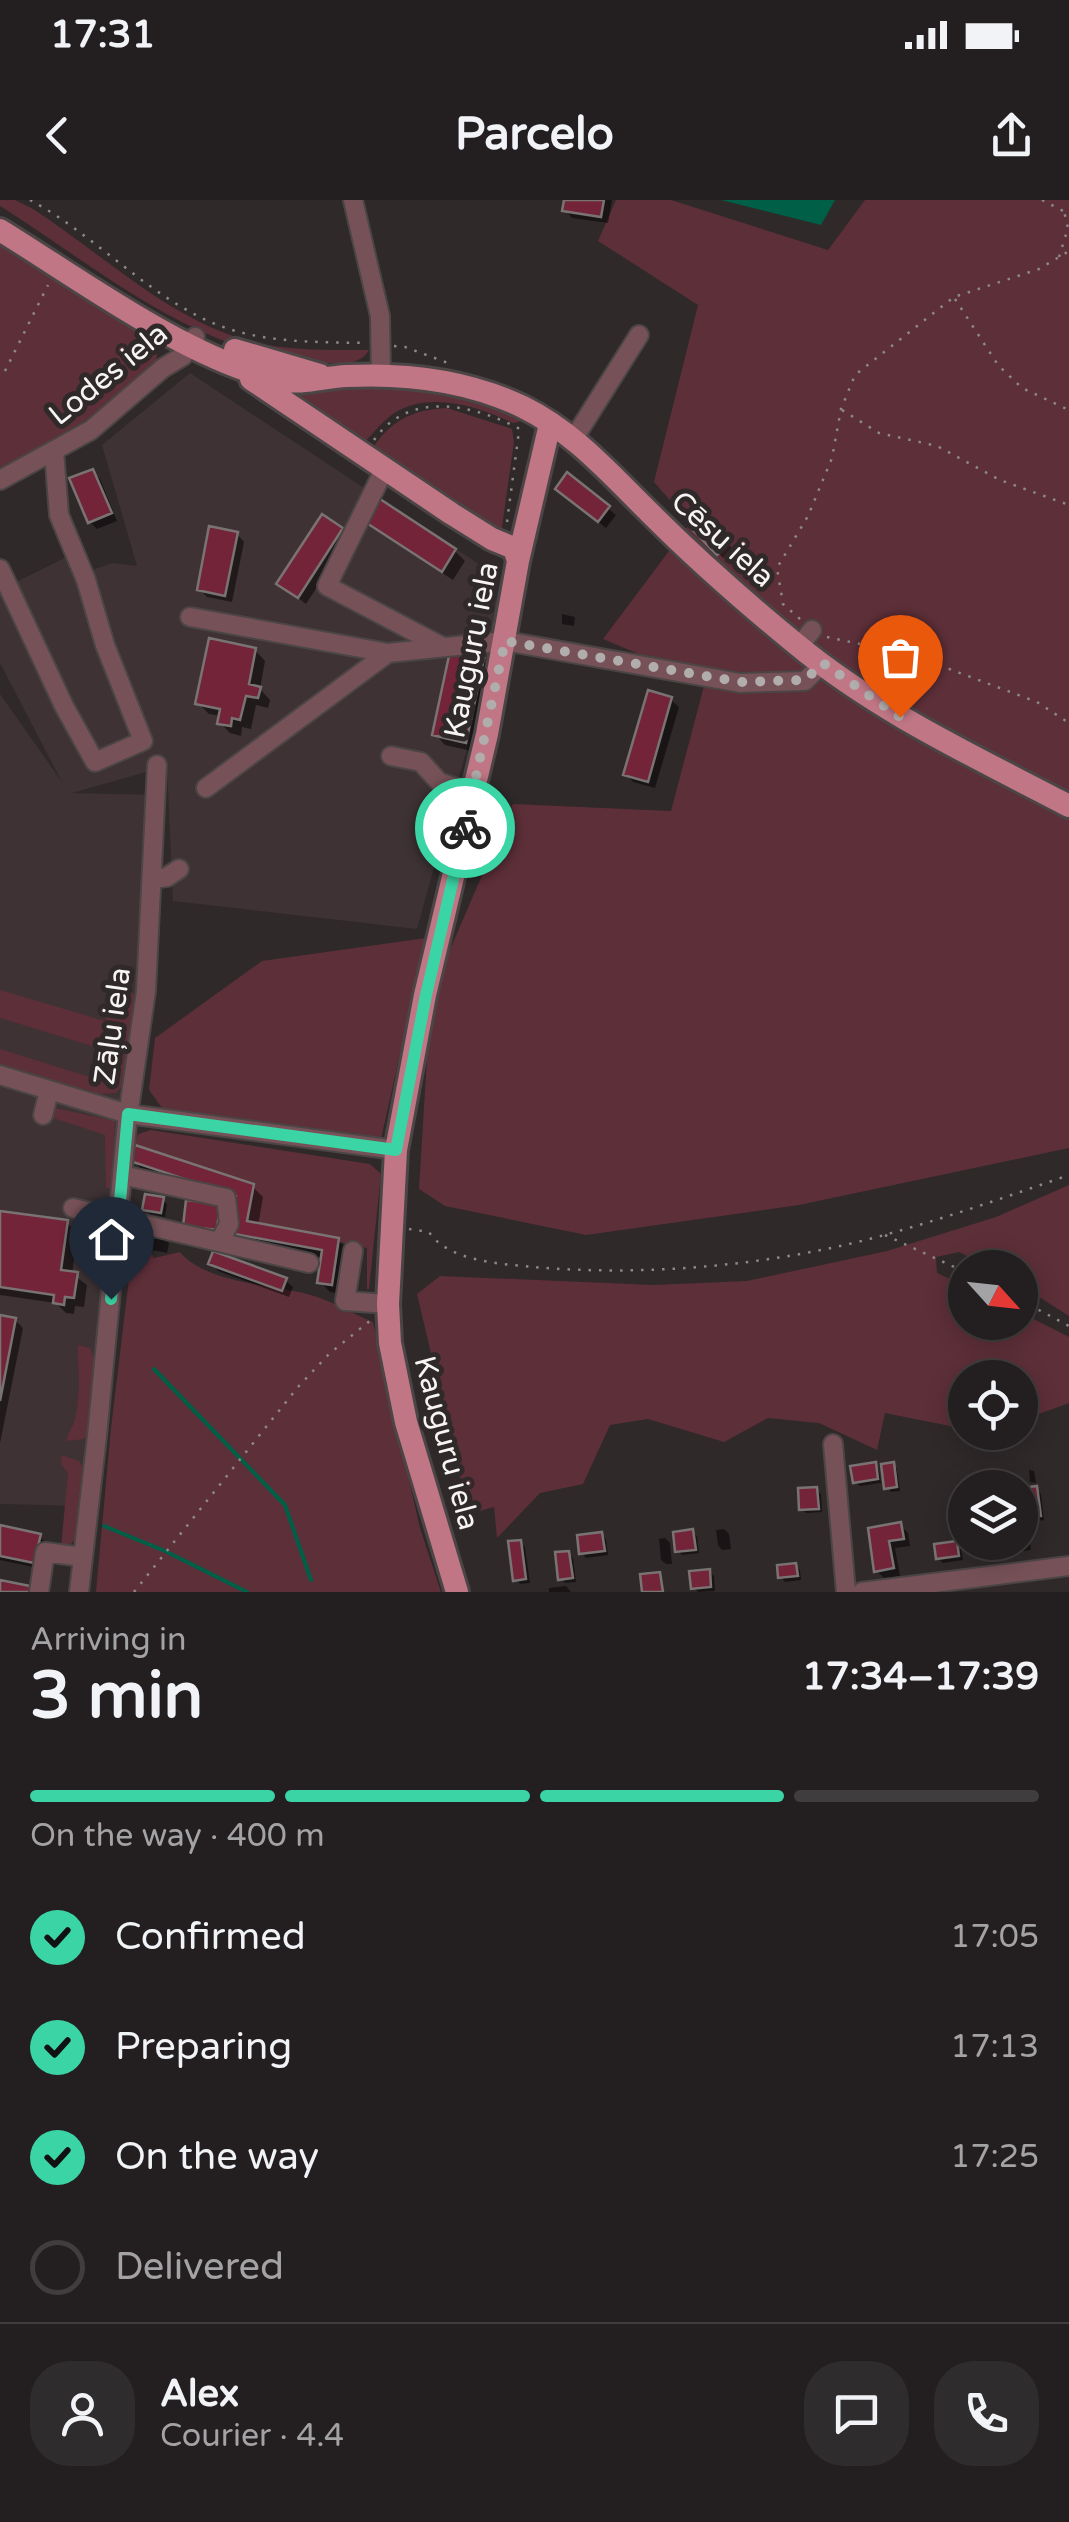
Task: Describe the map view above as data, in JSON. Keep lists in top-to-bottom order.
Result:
{
  "streets": {
    "main road": ["Cēsu iela", "Kauguru iela"],
    "street": ["Lodes iela", "Zāļu iela"]
  },
  "crossings": [
    ["Lodes iela", "Cēsu iela"],
    ["Cēsu iela", "Kauguru iela"]
  ],
  "north": "bottom right",
  "page": {
    "status": "17:31",
    "header": "Parcelo",
    "heading": ["3 min", "Arriving in", "17:34–17:39"],
    "panel": ["Alex", "Courier · 4.4"],
    "bar": "On the way · 400 m",
    "list": [
      ["Confirmed", "17:05"],
      ["Preparing", "17:13"],
      ["On the way", "17:25"],
      "Delivered"
    ]
  }
}
